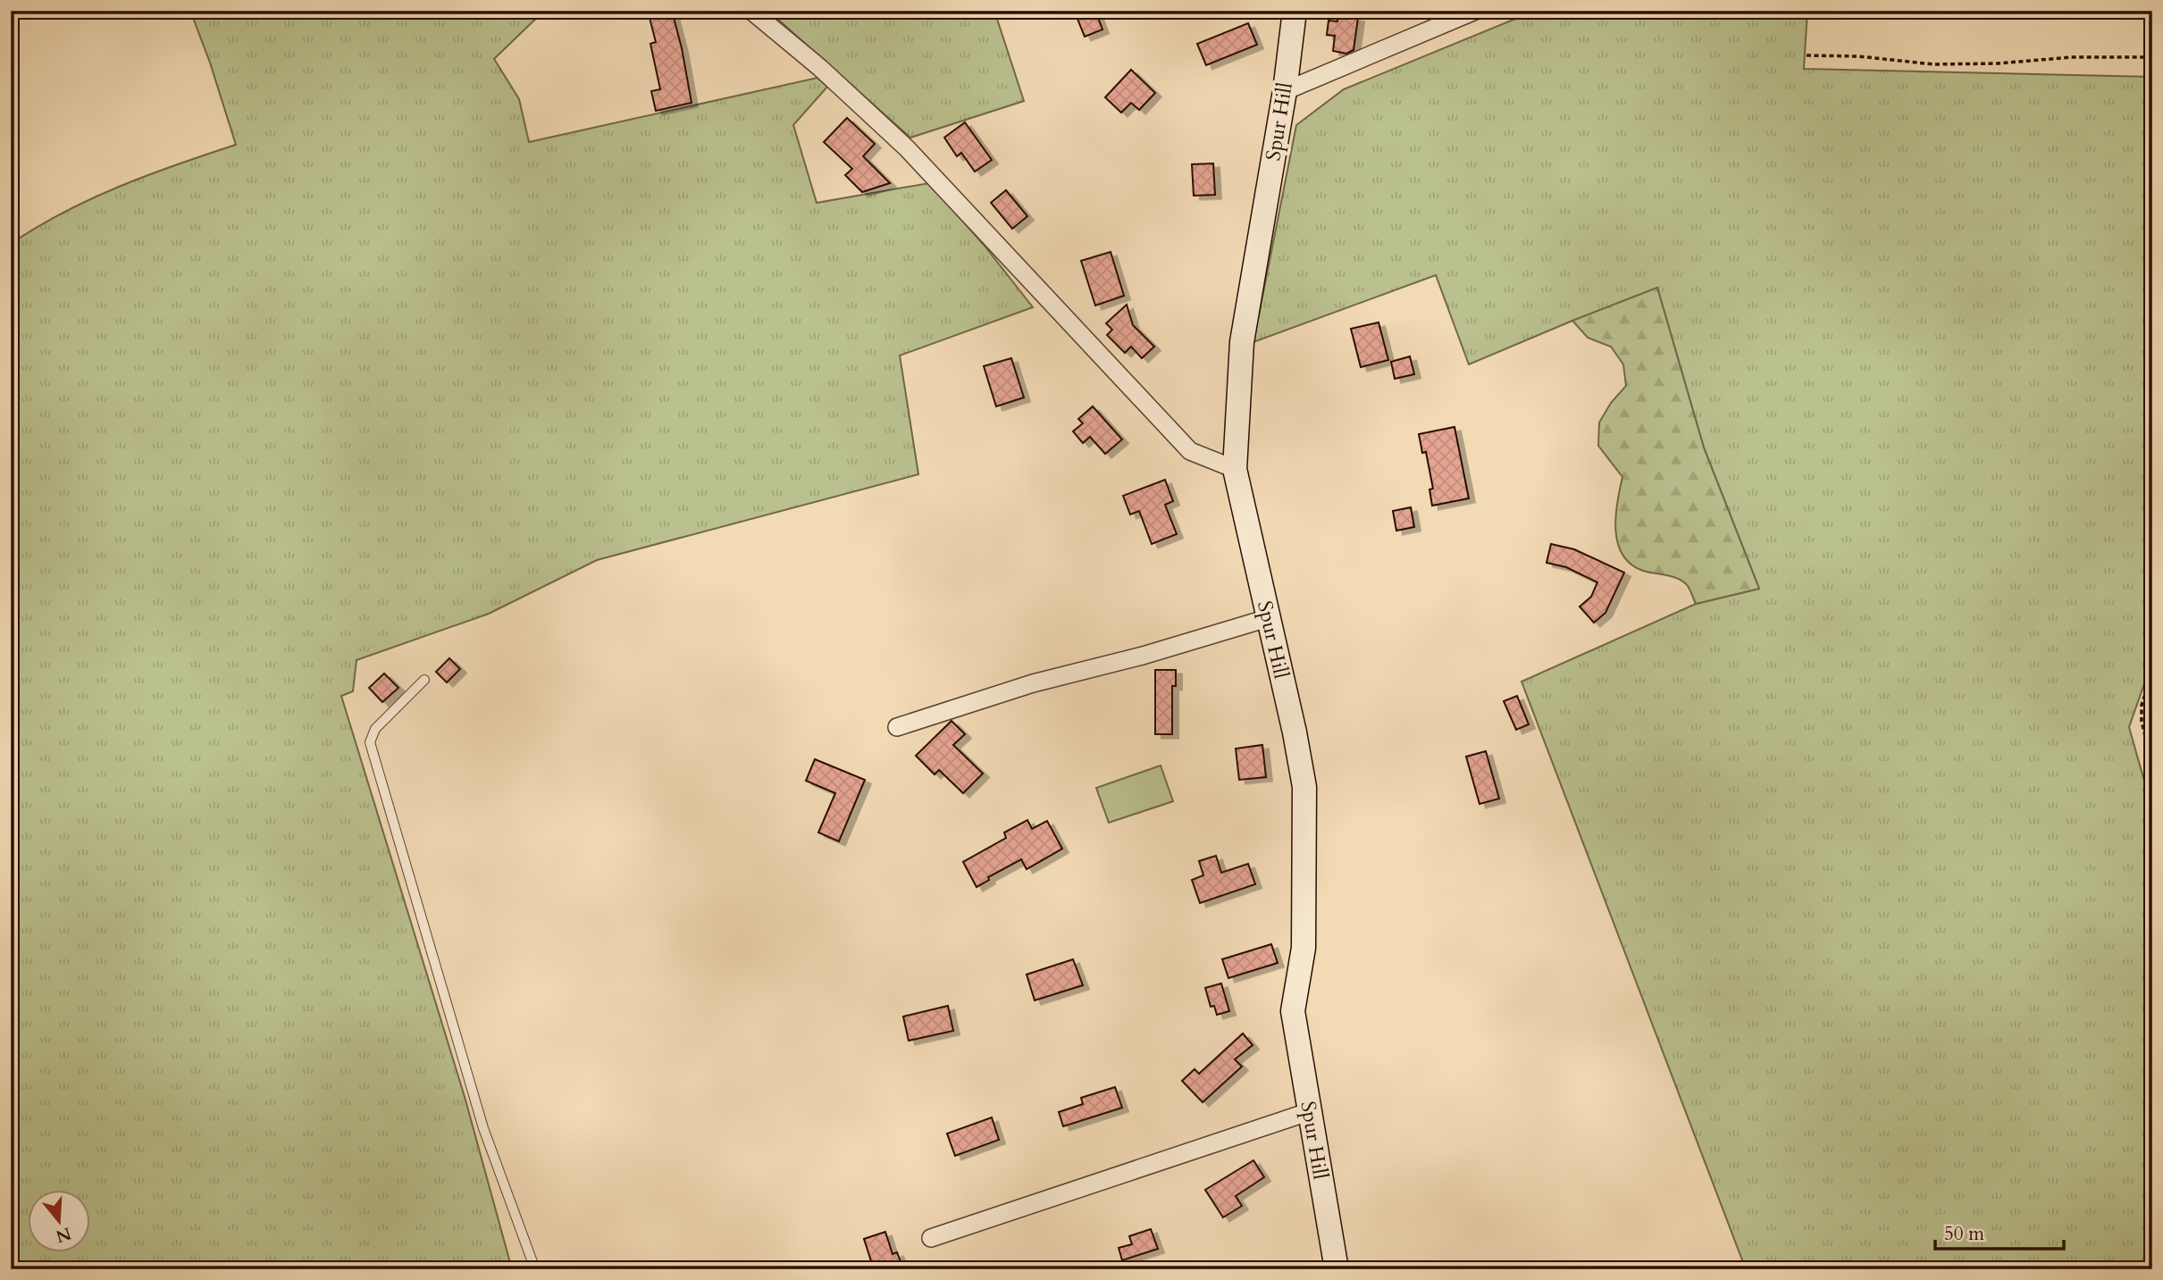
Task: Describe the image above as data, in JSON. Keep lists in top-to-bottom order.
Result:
{
  "streets": {
    "street": ["Spur Hill"]
  },
  "scale_bar": "50 m",
  "north": "bottom"
}
